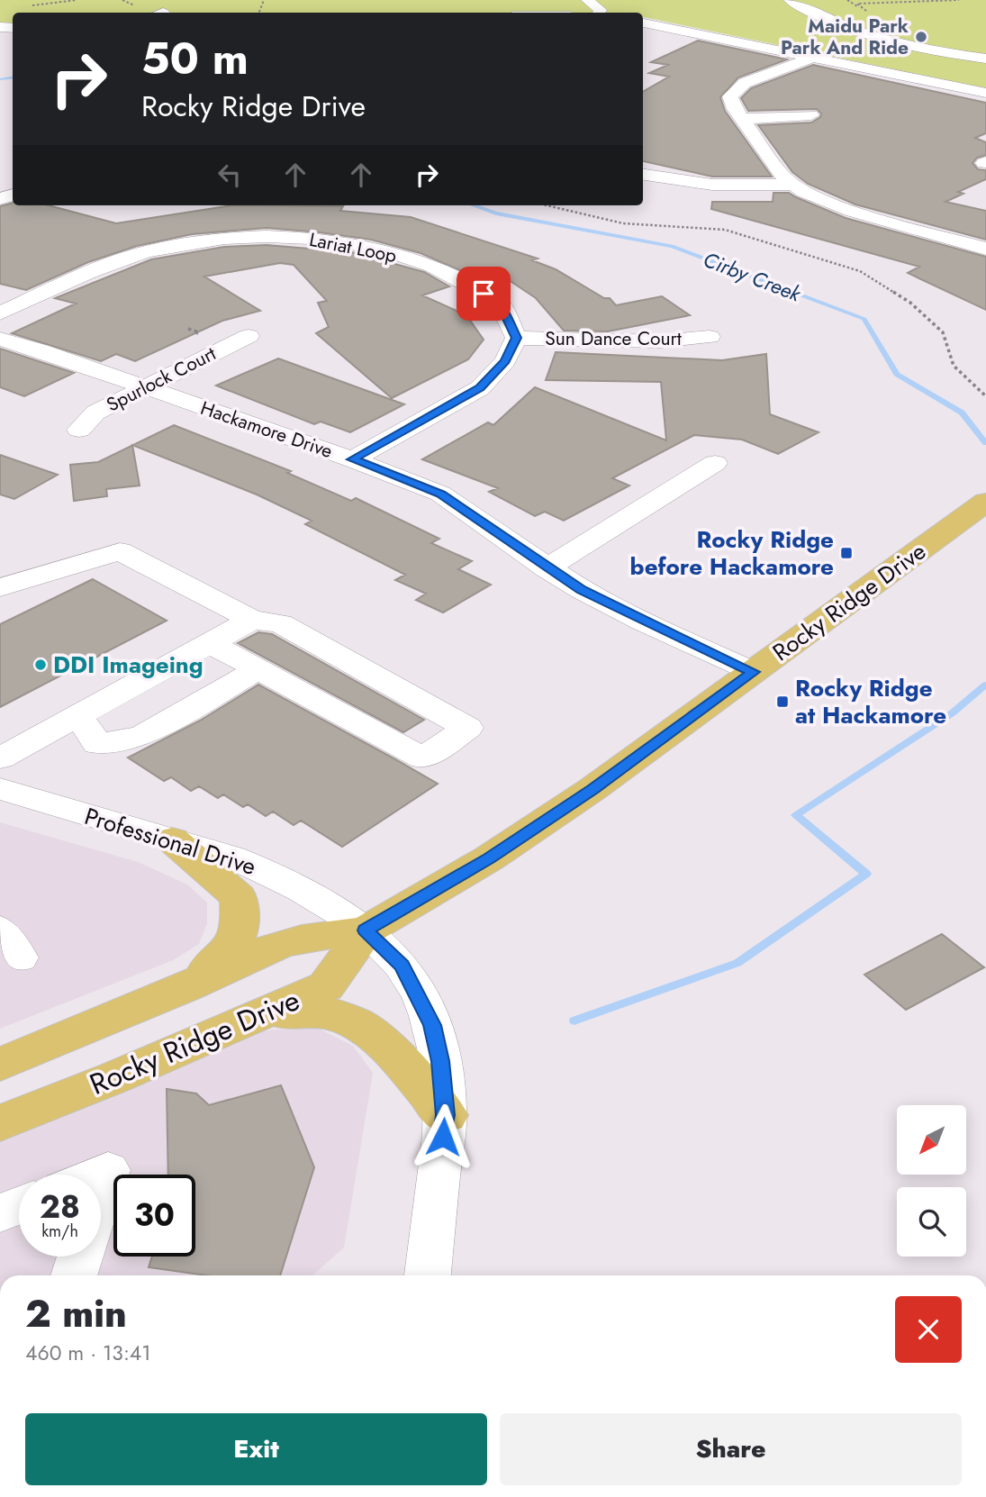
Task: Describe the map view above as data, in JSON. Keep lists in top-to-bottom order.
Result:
{
  "streets": {
    "main road": ["Rocky Ridge Drive"],
    "street": [
      "Lariat Loop",
      "Sun Dance Court",
      "Spurlock Court",
      "Hackamore Drive",
      "Professional Drive"
    ]
  },
  "crossings": [
    ["Lariat Loop", "Sun Dance Court"],
    ["Spurlock Court", "Hackamore Drive"],
    ["Hackamore Drive", "Rocky Ridge Drive"],
    ["Rocky Ridge Drive", "Professional Drive"]
  ],
  "water": ["Cirby Creek"],
  "places": {
    "other": ["Maidu Park Park And Ride", "DDI Imageing"],
    "transit": ["Rocky Ridge before Hackamore", "Rocky Ridge at Hackamore"]
  },
  "north": "bottom left",
  "page": {
    "turn": ["50 m", "Rocky Ridge Drive"],
    "speed": "28 km/h",
    "limit": "30",
    "heading": ["2 min", "460 m · 13:41"],
    "buttons": ["Exit", "Share"]
  }
}
